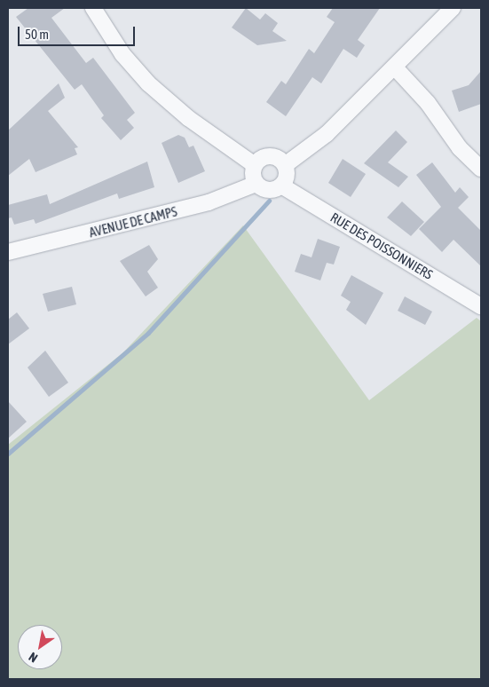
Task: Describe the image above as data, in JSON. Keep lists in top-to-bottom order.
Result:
{
  "streets": {
    "street": ["AVENUE DE CAMPS", "RUE DES POISSONNIERS"]
  },
  "crossings": [
    ["AVENUE DE CAMPS", "RUE DES POISSONNIERS"]
  ],
  "scale_bar": "50 m",
  "north": "bottom left"
}
